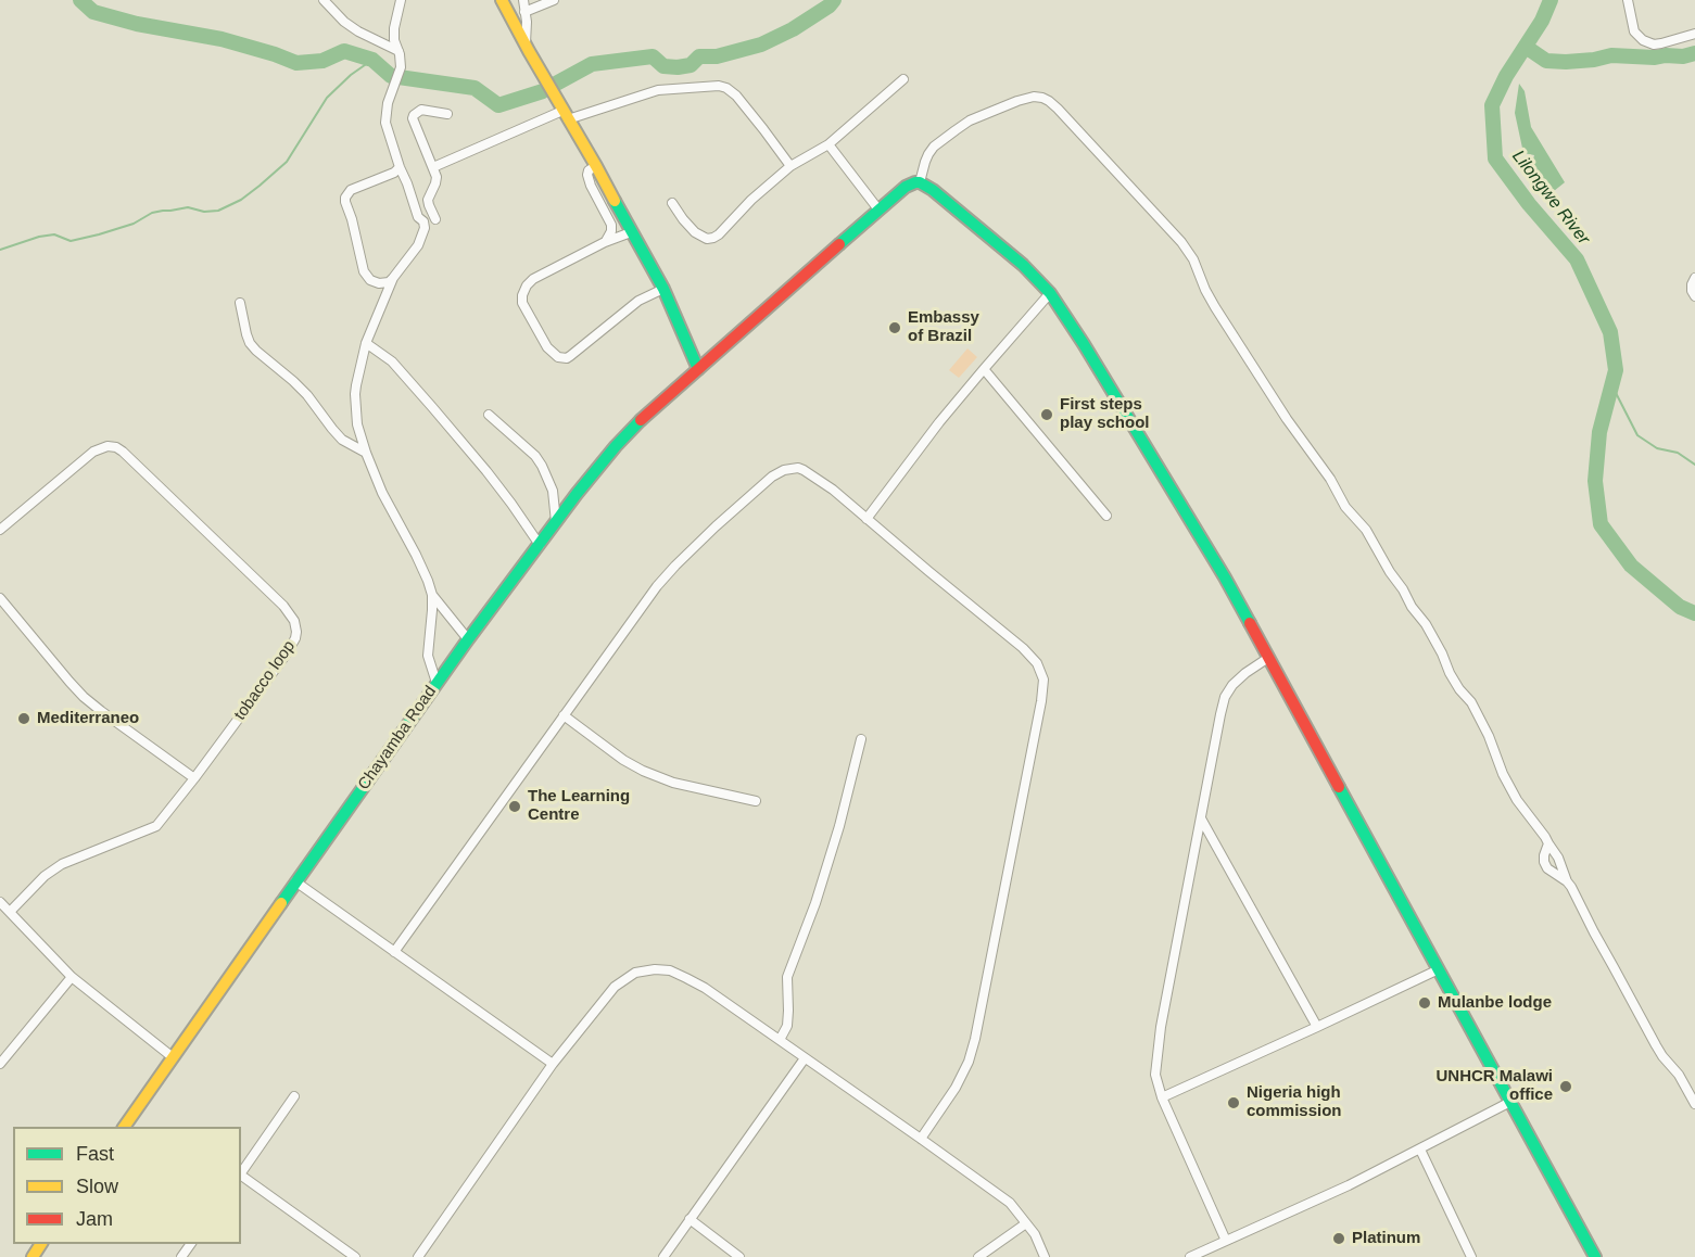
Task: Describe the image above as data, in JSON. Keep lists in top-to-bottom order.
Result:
{
  "streets": {
    "street": ["tobacco loop", "Chayamba Road"]
  },
  "water": ["Lilongwe River"],
  "places": [
    "Embassy of Brazil",
    "First steps play school",
    "Mediterraneo",
    "The Learning Centre",
    "Mulanbe lodge",
    "UNHCR Malawi office",
    "Nigeria high commission",
    "Platinum"
  ],
  "legend": ["Fast", "Slow", "Jam"]
}
